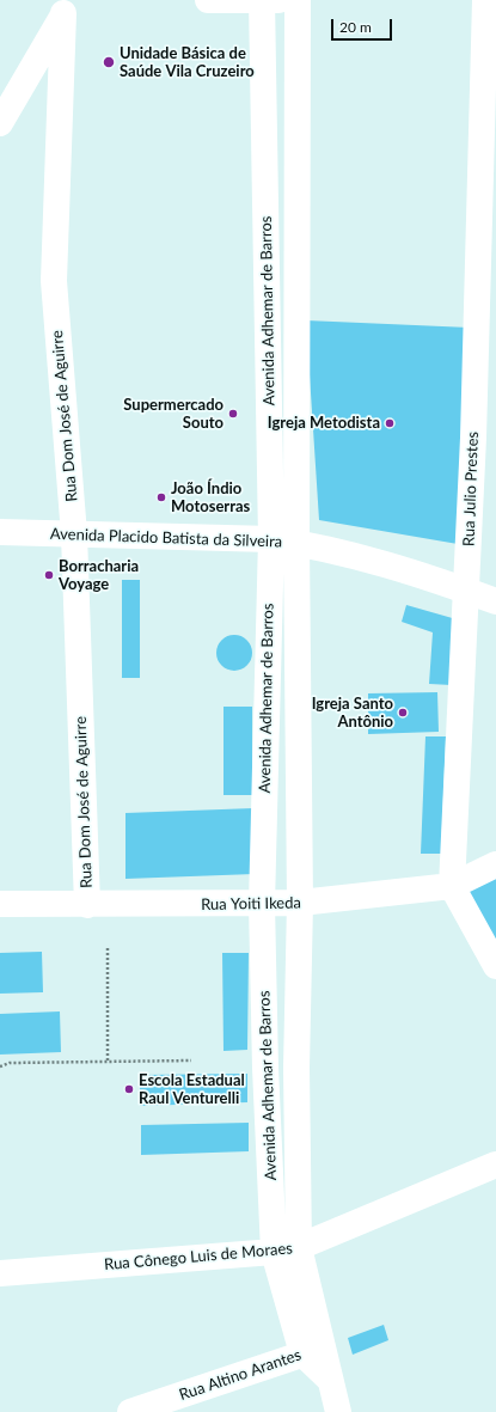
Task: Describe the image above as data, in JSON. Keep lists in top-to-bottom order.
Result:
{
  "streets": {
    "street": [
      "Avenida Adhemar de Barros",
      "Rua Dom José de Aguirre",
      "Rua Julio Prestes",
      "Avenida Placido Batista da Silveira",
      "Rua Yoiti Ikeda",
      "Rua Cônego Luis de Moraes",
      "Rua Altino Arantes"
    ]
  },
  "crossings": [
    ["Avenida Adhemar de Barros", "Avenida Placido Batista da Silveira"],
    ["Avenida Adhemar de Barros", "Rua Yoiti Ikeda"],
    ["Avenida Adhemar de Barros", "Rua Cônego Luis de Moraes"],
    ["Avenida Adhemar de Barros", "Rua Altino Arantes"],
    ["Rua Dom José de Aguirre", "Avenida Placido Batista da Silveira"],
    ["Rua Dom José de Aguirre", "Rua Yoiti Ikeda"],
    ["Rua Julio Prestes", "Avenida Placido Batista da Silveira"],
    ["Rua Julio Prestes", "Rua Yoiti Ikeda"]
  ],
  "places": [
    "Unidade Básica de Saúde Vila Cruzeiro",
    "Supermercado Souto",
    "Igreja Metodista",
    "João Índio Motoserras",
    "Borracharia Voyage",
    "Igreja Santo Antônio",
    "Escola Estadual Raul Venturelli"
  ],
  "scale_bar": "20 m"
}
